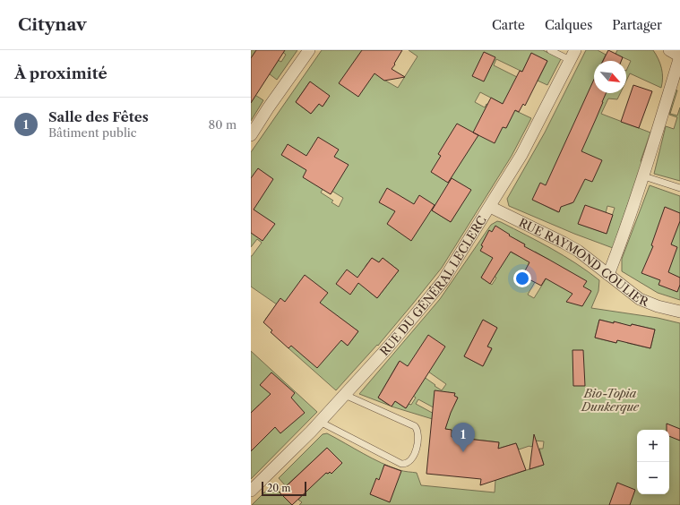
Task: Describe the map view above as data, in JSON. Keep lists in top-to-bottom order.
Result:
{
  "streets": {
    "street": ["RUE RAYMOND COULIER", "RUE DU GÉNÉRAL LECLERC"]
  },
  "crossings": [
    ["RUE RAYMOND COULIER", "RUE DU GÉNÉRAL LECLERC"]
  ],
  "parks": ["Bio-Topia Dunkerque"],
  "scale_bar": "20 m",
  "north": "bottom right",
  "page": {
    "header": "Citynav",
    "nav": ["Carte", "Calques", "Partager"],
    "heading": "À proximité",
    "list": [
      {
        "mark": "1",
        "name": "Salle des Fêtes",
        "note": "Bâtiment public",
        "value": "80 m"
      }
    ],
    "pins": "1",
    "map_buttons": ["+", "−"],
    "scale": "20 m"
  }
}
